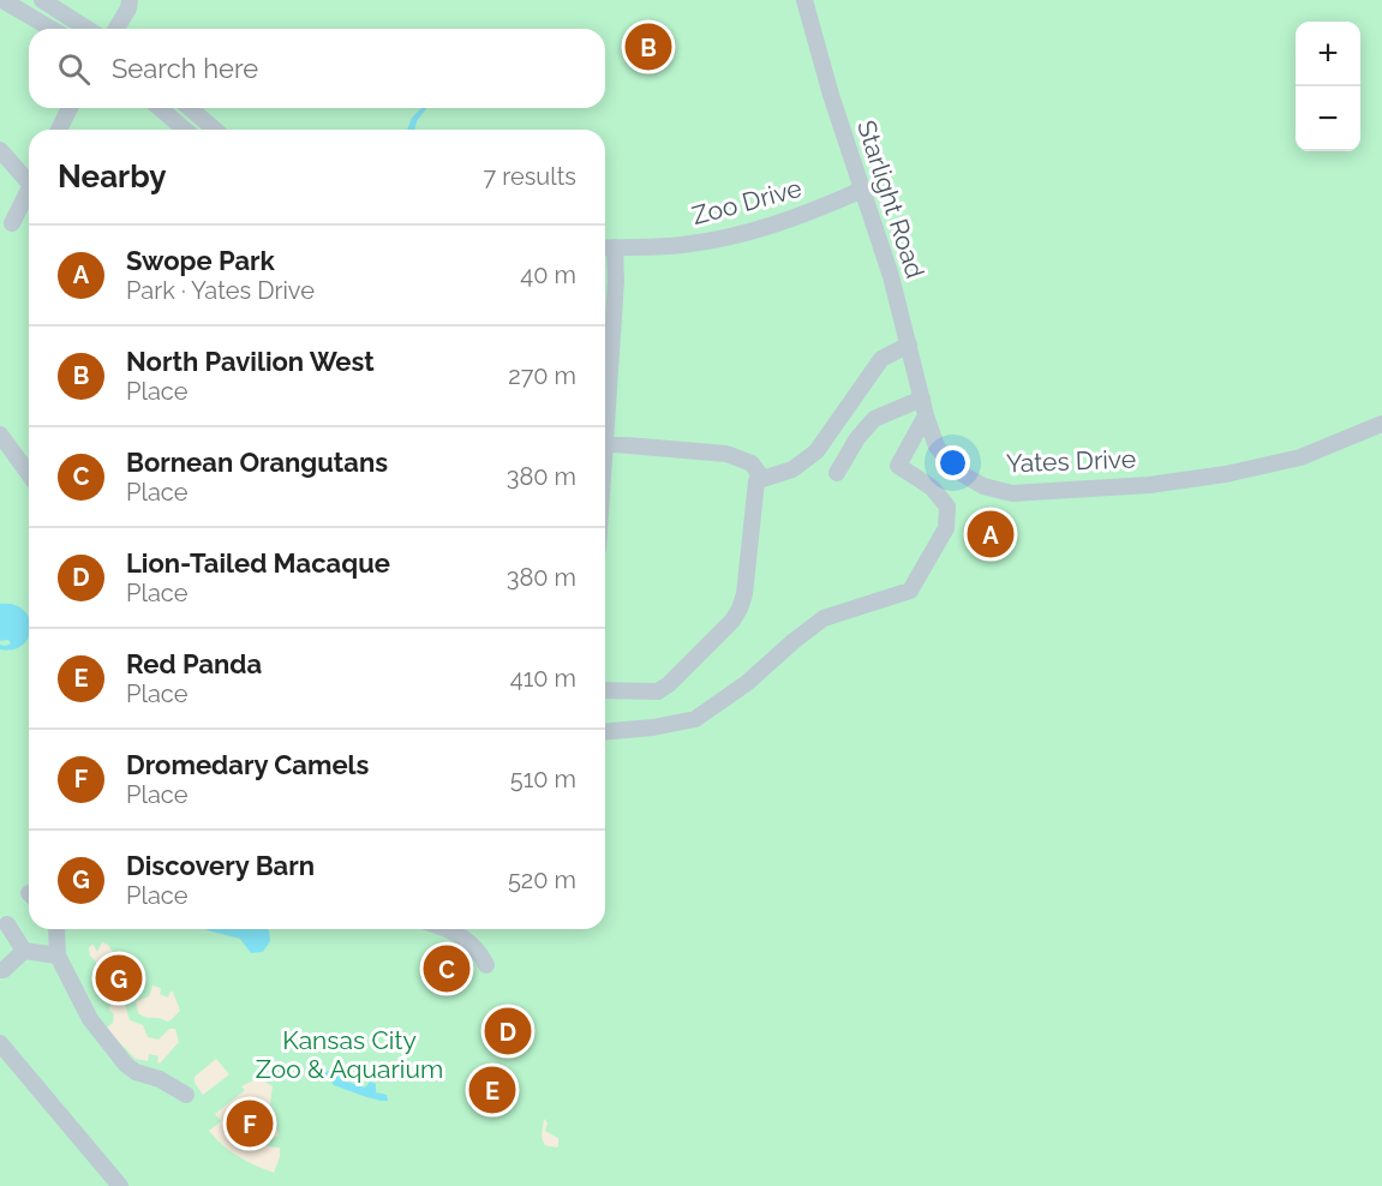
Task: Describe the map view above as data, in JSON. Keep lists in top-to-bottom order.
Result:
{
  "streets": {
    "street": ["Starlight Road", "Zoo Drive", "Yates Drive"]
  },
  "crossings": [
    ["Starlight Road", "Zoo Drive"],
    ["Starlight Road", "Yates Drive"]
  ],
  "parks": ["Kansas City Zoo & Aquarium"],
  "page": {
    "pins": [
      "B",
      "A",
      "C",
      "G",
      "D",
      "E",
      "F"
    ],
    "map_buttons": ["+", "−"],
    "search": "Search here",
    "heading": ["Nearby", "7 results"],
    "list": [
      {
        "mark": "A",
        "name": "Swope Park",
        "note": "Park · Yates Drive",
        "value": "40 m"
      },
      {
        "mark": "B",
        "name": "North Pavilion West",
        "note": "Place",
        "value": "270 m"
      },
      {
        "mark": "C",
        "name": "Bornean Orangutans",
        "note": "Place",
        "value": "380 m"
      },
      {
        "mark": "D",
        "name": "Lion-Tailed Macaque",
        "note": "Place",
        "value": "380 m"
      },
      {
        "mark": "E",
        "name": "Red Panda",
        "note": "Place",
        "value": "410 m"
      },
      {
        "mark": "F",
        "name": "Dromedary Camels",
        "note": "Place",
        "value": "510 m"
      },
      {
        "mark": "G",
        "name": "Discovery Barn",
        "note": "Place",
        "value": "520 m"
      }
    ]
  }
}
